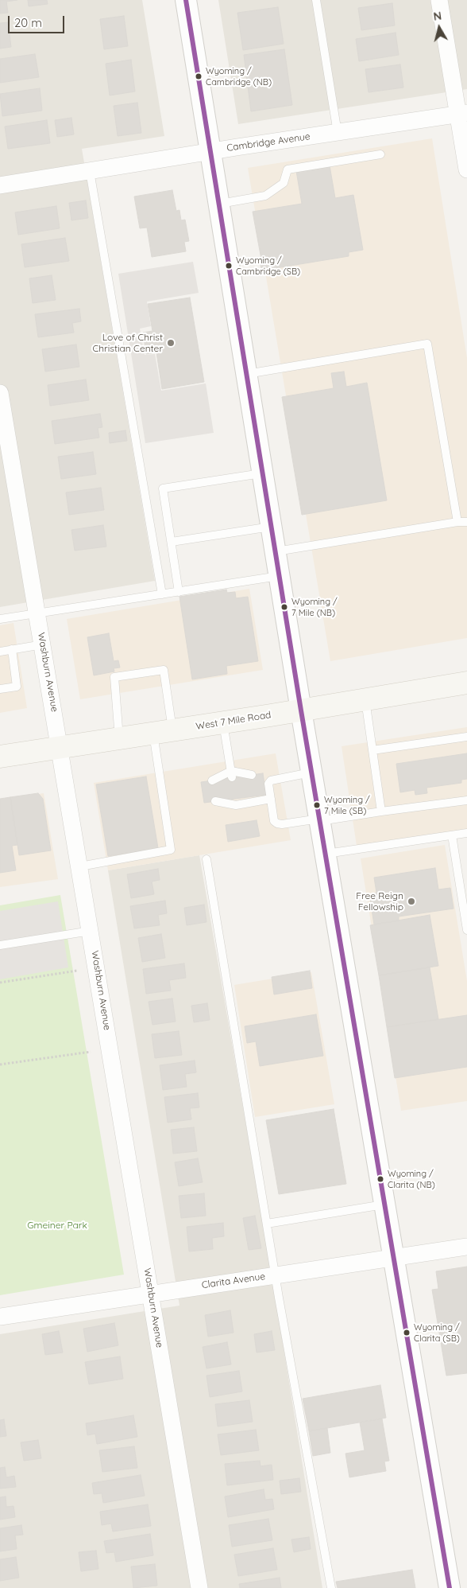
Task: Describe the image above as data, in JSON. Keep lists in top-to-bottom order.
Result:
{
  "streets": {
    "main road": ["West 7 Mile Road"],
    "street": ["Cambridge Avenue", "Washburn Avenue", "Clarita Avenue"]
  },
  "crossings": [
    ["Washburn Avenue", "West 7 Mile Road"],
    ["Washburn Avenue", "Clarita Avenue"]
  ],
  "parks": ["Gmeiner Park"],
  "places": [
    "Wyoming / Cambridge (NB)",
    "Wyoming / Cambridge (SB)",
    "Love of Christ Christian Center",
    "Wyoming / 7 Mile (NB)",
    "Wyoming / 7 Mile (SB)",
    "Free Reign Fellowship",
    "Wyoming / Clarita (NB)",
    "Wyoming / Clarita (SB)"
  ],
  "scale_bar": "20 m",
  "north": "top"
}
